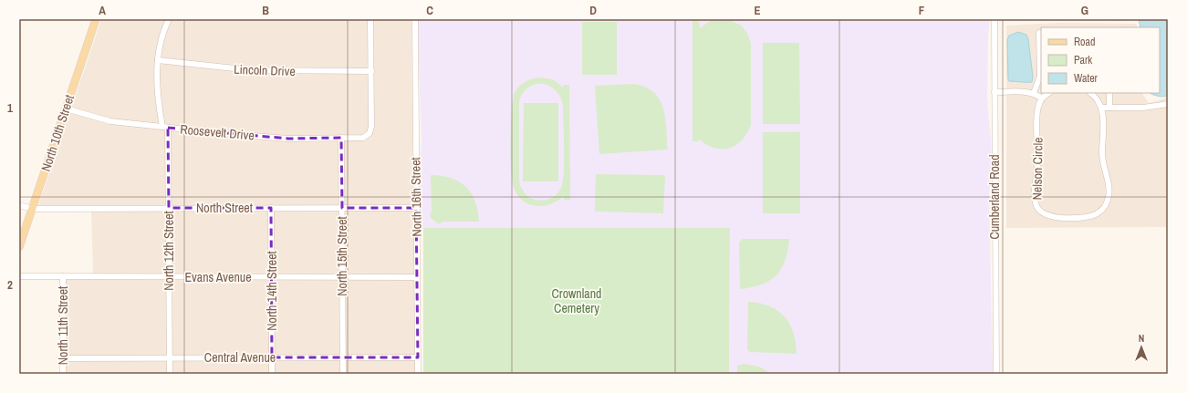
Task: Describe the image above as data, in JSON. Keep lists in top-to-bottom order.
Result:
{
  "streets": {
    "main road": ["North 10th Street"],
    "street": [
      "Lincoln Drive",
      "Roosevelt Drive",
      "Nelson Circle",
      "North 16th Street",
      "Cumberland Road",
      "North Street",
      "North 12th Street",
      "North 15th Street",
      "Evans Avenue",
      "North 14th Street",
      "North 11th Street",
      "Central Avenue"
    ]
  },
  "crossings": [
    ["Lincoln Drive", "Roosevelt Drive"],
    ["Lincoln Drive", "North 12th Street"],
    ["Roosevelt Drive", "North 10th Street"],
    ["Roosevelt Drive", "North 12th Street"],
    ["Roosevelt Drive", "North 15th Street"],
    ["North 10th Street", "North Street"],
    ["North 16th Street", "North Street"],
    ["North 16th Street", "Evans Avenue"],
    ["North 16th Street", "Central Avenue"],
    ["North Street", "North 12th Street"],
    ["North Street", "North 15th Street"],
    ["North Street", "North 14th Street"],
    ["North 12th Street", "Evans Avenue"],
    ["North 12th Street", "Central Avenue"],
    ["North 15th Street", "Evans Avenue"],
    ["North 15th Street", "Central Avenue"],
    ["Evans Avenue", "North 14th Street"],
    ["Evans Avenue", "North 11th Street"],
    ["North 14th Street", "Central Avenue"],
    ["North 11th Street", "Central Avenue"]
  ],
  "parks": ["Crownland Cemetery"],
  "legend": ["Road", "Park", "Water"],
  "north": "top",
  "grid": {
    "columns": [
      "A",
      "B",
      "C",
      "D",
      "E",
      "F",
      "G"
    ],
    "rows": ["1", "2"]
  }
}
